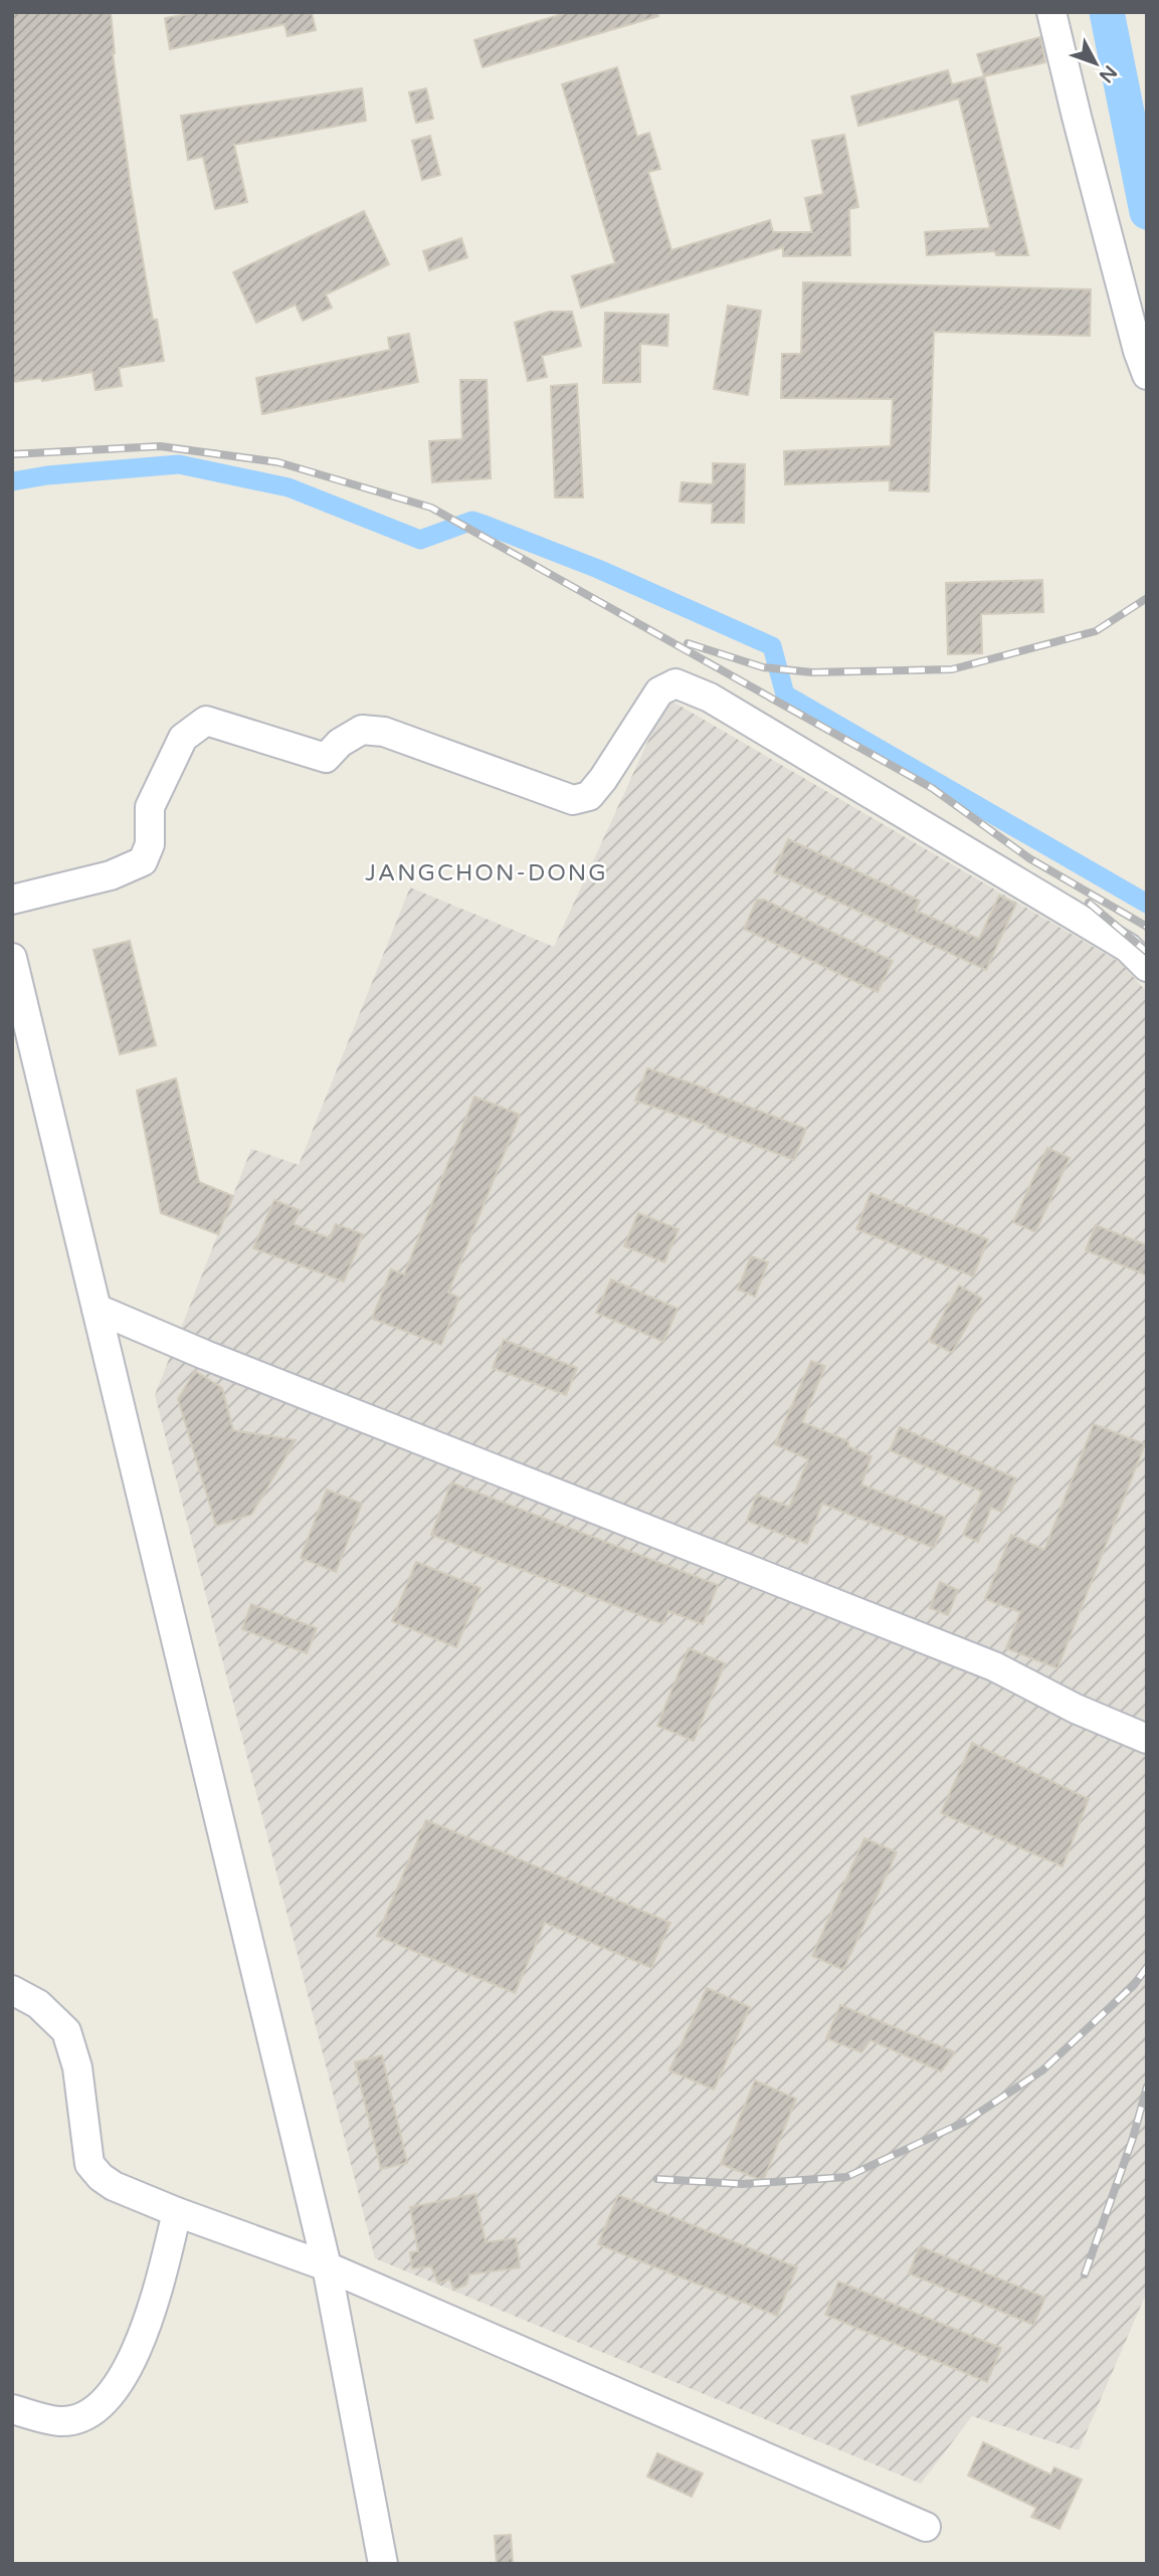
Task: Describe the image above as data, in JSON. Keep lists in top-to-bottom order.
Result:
{
  "districts": ["JANGCHON-DONG"],
  "north": "bottom right"
}
